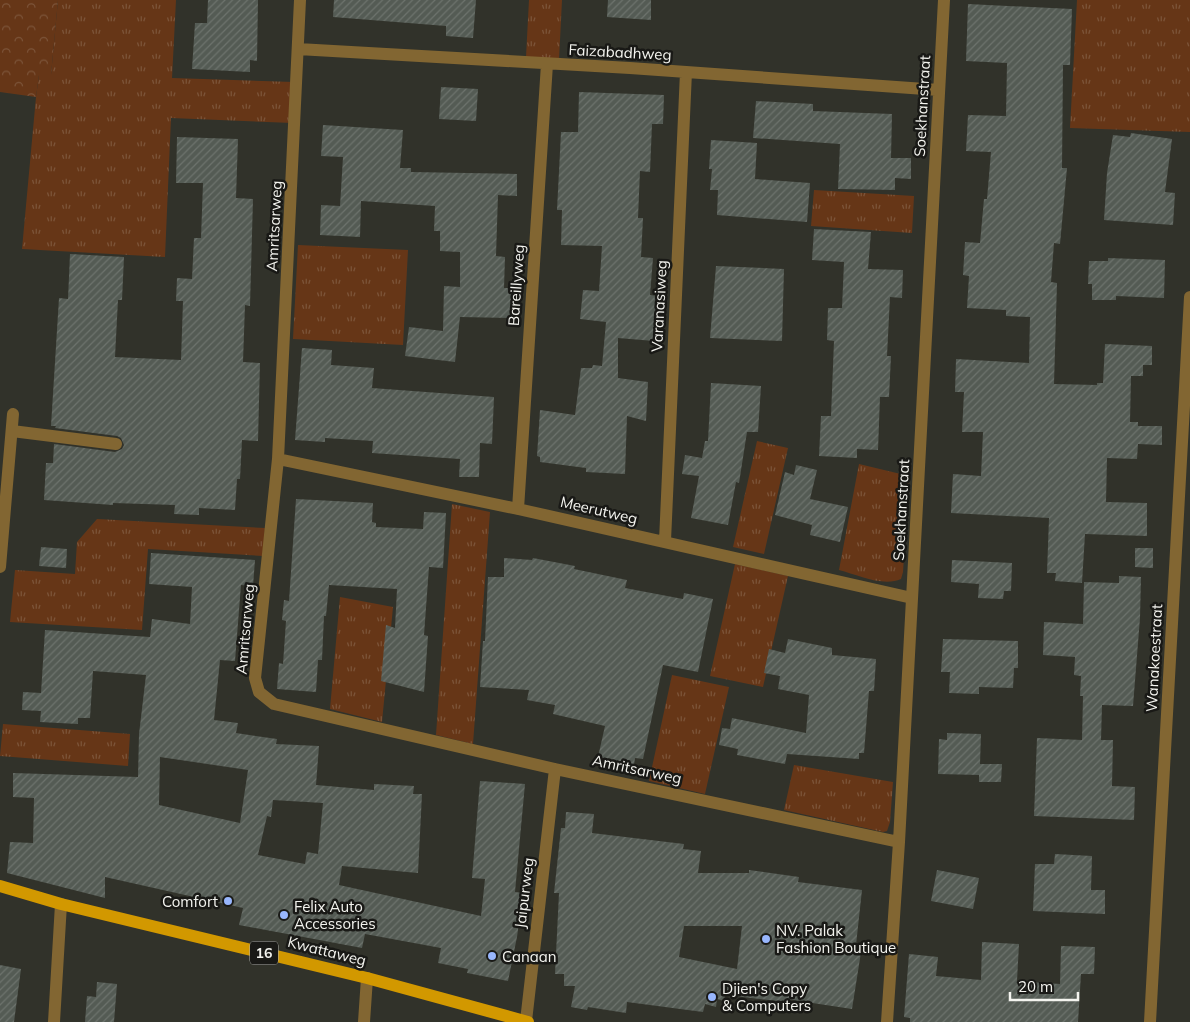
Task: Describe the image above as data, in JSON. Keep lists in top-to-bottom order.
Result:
{
  "streets": {
    "main road": ["Kwattaweg", "16"],
    "street": [
      "Faizabadhweg",
      "Soekhanstraat",
      "Amritsarweg",
      "Bareillyweg",
      "Varanasiweg",
      "Meerutweg",
      "Wanakoestraat",
      "Jaipurweg"
    ]
  },
  "crossings": [
    ["Faizabadhweg", "Soekhanstraat"],
    ["Faizabadhweg", "Amritsarweg"],
    ["Faizabadhweg", "Bareillyweg"],
    ["Faizabadhweg", "Varanasiweg"],
    ["Soekhanstraat", "Amritsarweg"],
    ["Soekhanstraat", "Meerutweg"],
    ["Amritsarweg", "Meerutweg"],
    ["Amritsarweg", "Jaipurweg"],
    ["Bareillyweg", "Meerutweg"],
    ["Varanasiweg", "Meerutweg"],
    ["Jaipurweg", "Kwattaweg"]
  ],
  "places": [
    "Comfort",
    "Felix Auto Accessories",
    "NV. Palak Fashion Boutique",
    "Canaan",
    "Djien's Copy & Computers"
  ],
  "scale_bar": "20 m"
}
